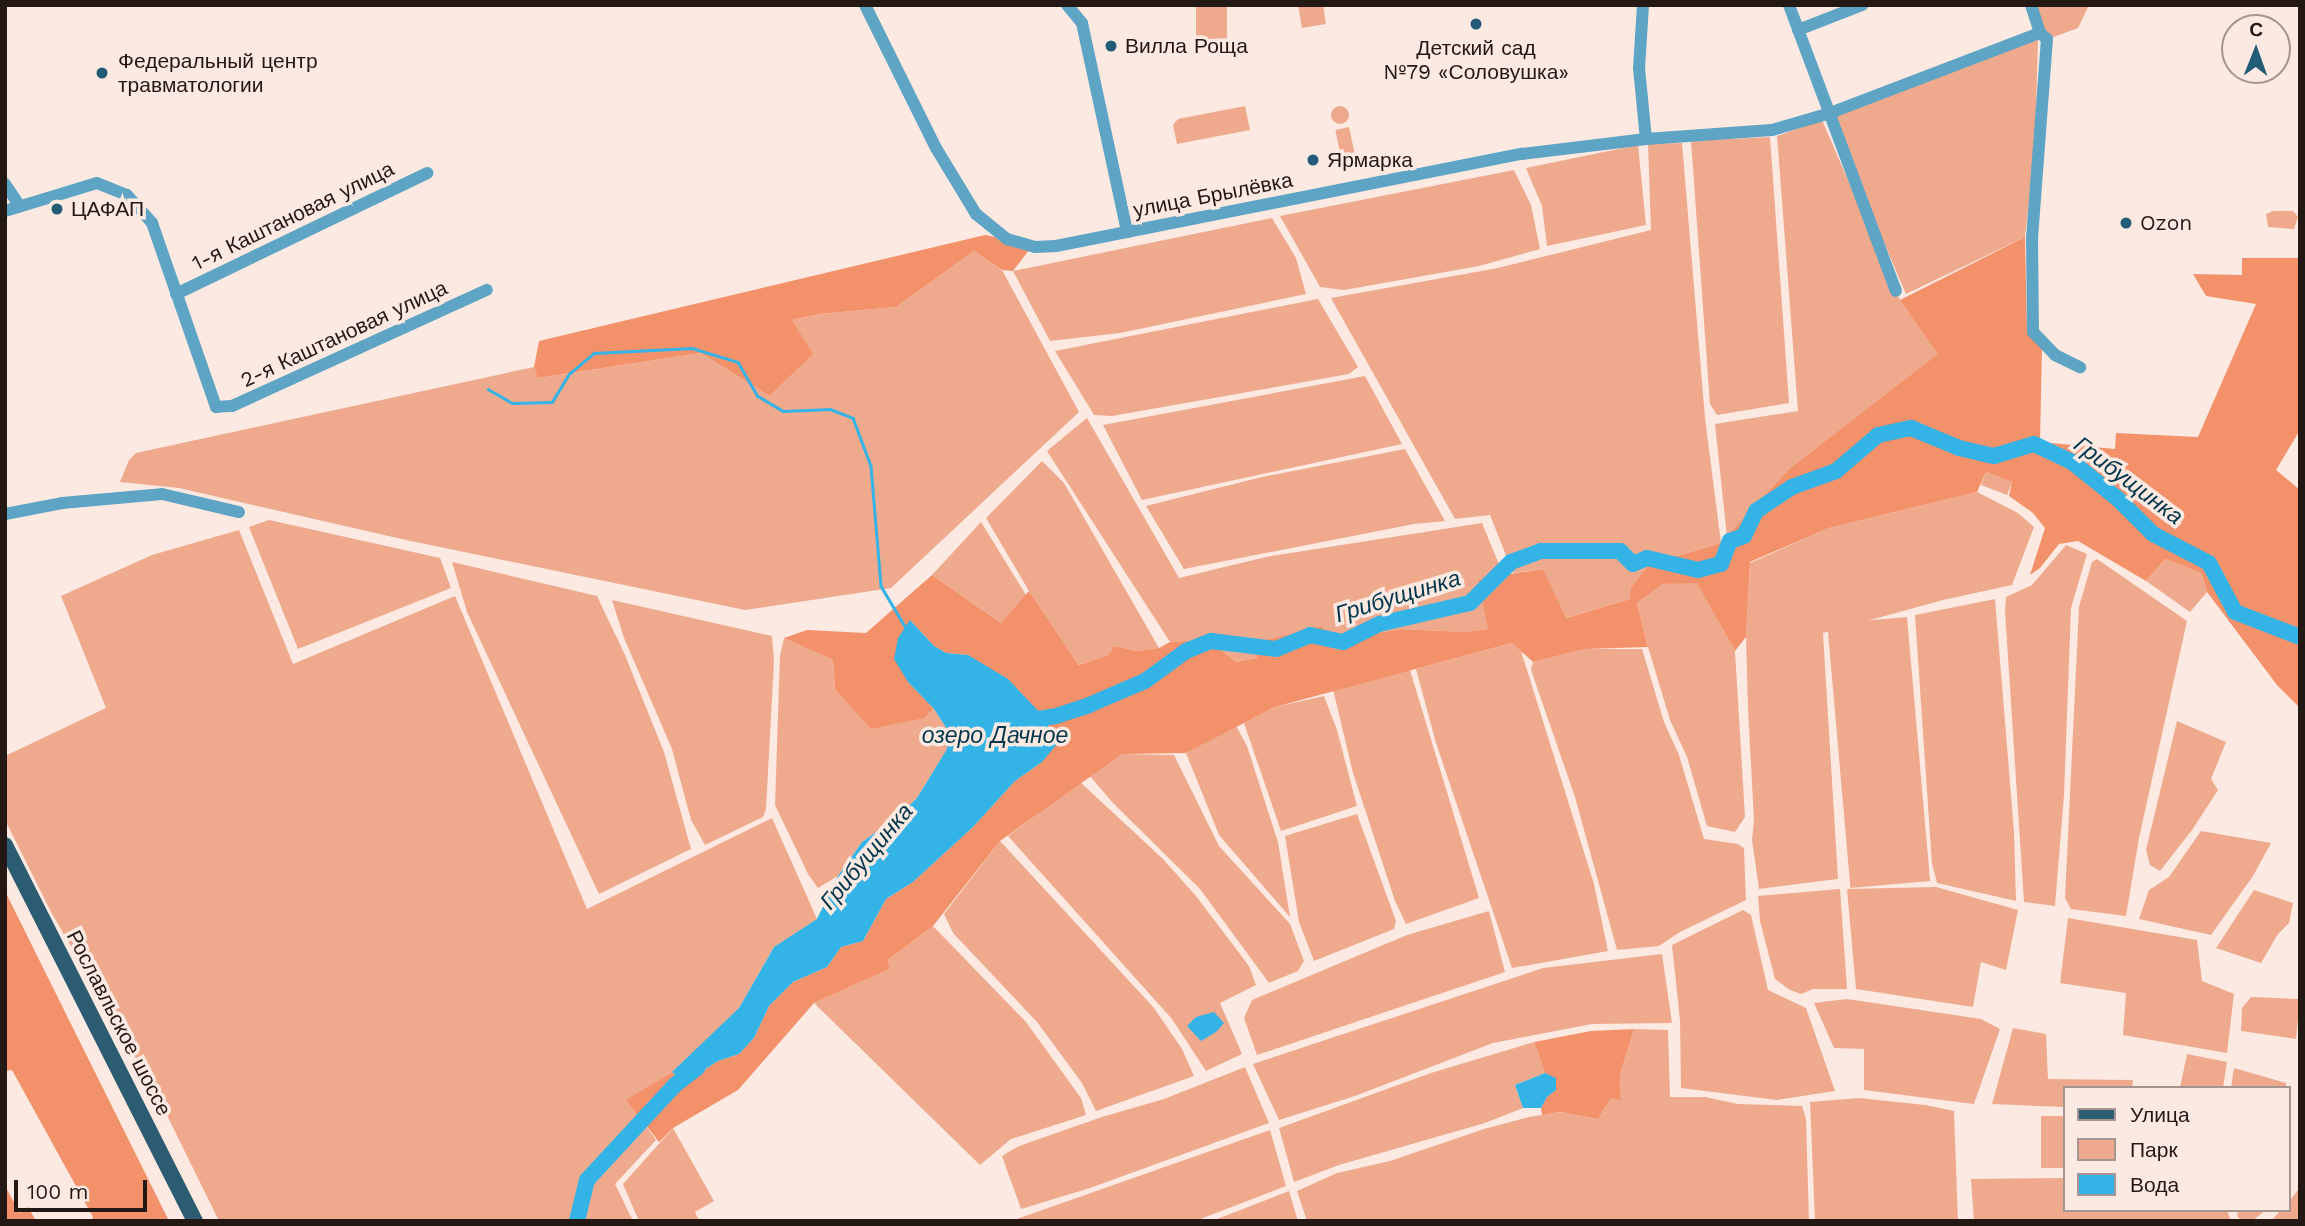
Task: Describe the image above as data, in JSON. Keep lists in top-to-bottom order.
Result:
{
  "streets": {
    "main road": ["Рославльское шоссе"],
    "street": ["улица Брылёвка", "1-я Каштановая улица", "2-я Каштановая улица"]
  },
  "crossings": [
    ["1-я Каштановая улица", "2-я Каштановая улица"]
  ],
  "water": ["Грибущинка", "озеро Дачное"],
  "places": [
    "Детский сад №79 «Соловушка»",
    "Вилла Роща",
    "Федеральный центр травматологии",
    "Ярмарка",
    "ЦАФАП",
    "Ozon"
  ],
  "legend": ["Улица", "Парк", "Вода"],
  "scale_bar": "100 m",
  "north": "top"
}
